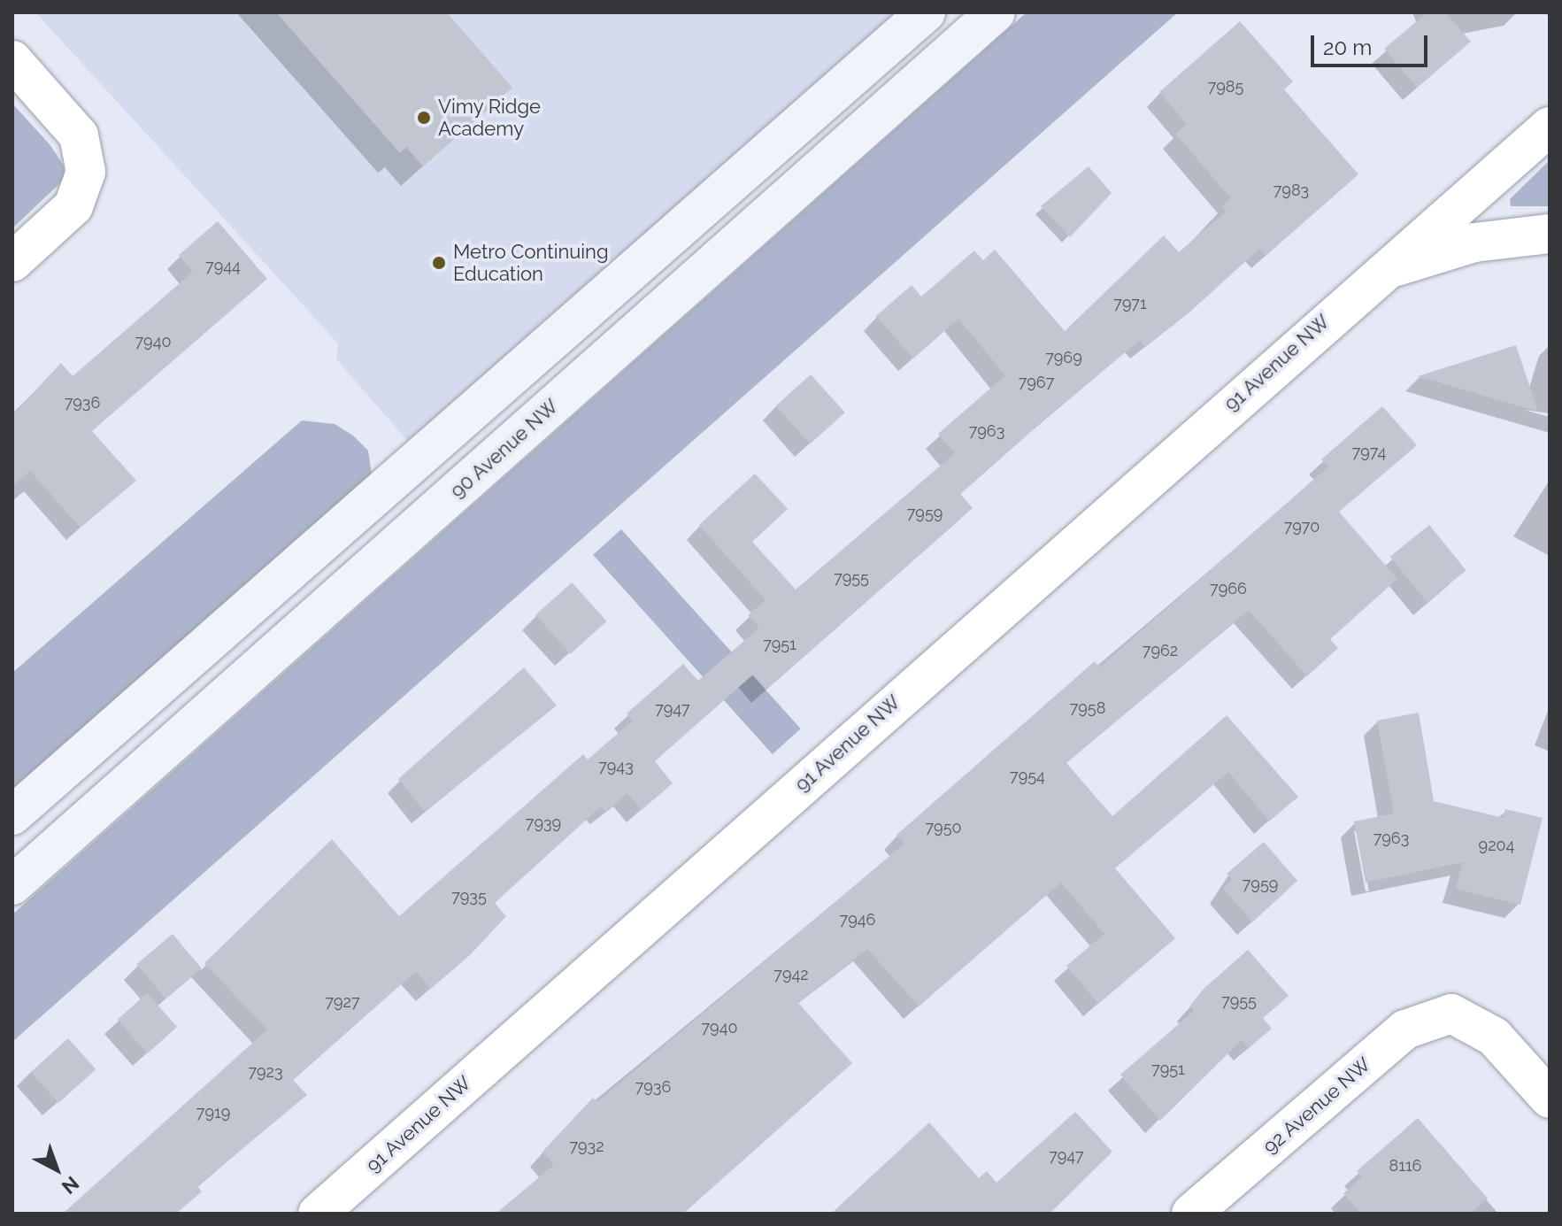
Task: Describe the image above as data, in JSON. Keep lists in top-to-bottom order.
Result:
{
  "streets": {
    "main road": ["90 Avenue NW"],
    "street": ["91 Avenue NW", "92 Avenue NW"]
  },
  "places": ["Vimy Ridge Academy", "Metro Continuing Education"],
  "house_numbers": [
    "7985",
    "7983",
    "7944",
    "7971",
    "7940",
    "7969",
    "7967",
    "7936",
    "7963",
    "7974",
    "7959",
    "7970",
    "7955",
    "7966",
    "7951",
    "7962",
    "7958",
    "7947",
    "7943",
    "7954",
    "7939",
    "7950",
    "7963",
    "9204",
    "7959",
    "7935",
    "7946",
    "7942",
    "7955",
    "7927",
    "7940",
    "7951",
    "7923",
    "7936",
    "7919",
    "7932",
    "7947",
    "8116"
  ],
  "scale_bar": "20 m",
  "north": "bottom right"
}
